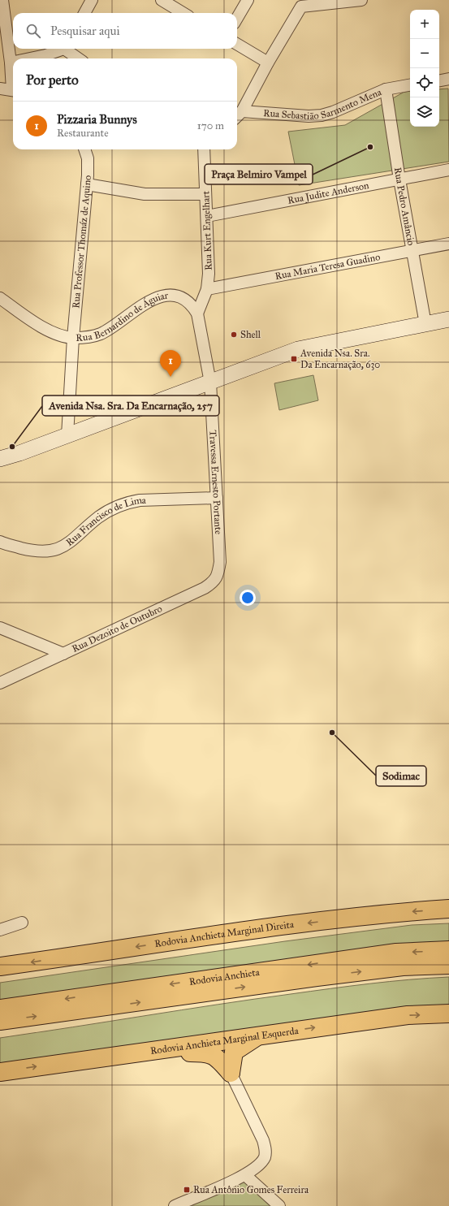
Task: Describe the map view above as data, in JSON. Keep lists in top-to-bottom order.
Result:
{
  "streets": {
    "highway": ["Rodovia Anchieta Marginal Direita", "Rodovia Anchieta", "Rodovia Anchieta Marginal Esquerda"],
    "street": [
      "Rua Sebastião Sarmento Mena",
      "Rua Judite Anderson",
      "Rua Pedro Amâncio",
      "Rua Kurt Engelhart",
      "Rua Professor Thomáz de Aquino",
      "Rua Maria Teresa Guadino",
      "Rua Bernardino de Águiar",
      "Travessa Ernesto Portante",
      "Rua Francisco de Lima",
      "Rua Dezoito de Outubro"
    ]
  },
  "crossings": [
    ["Rua Sebastião Sarmento Mena", "Rua Pedro Amâncio"],
    ["Rua Judite Anderson", "Rua Pedro Amâncio"],
    ["Rua Judite Anderson", "Rua Kurt Engelhart"],
    ["Rua Pedro Amâncio", "Rua Maria Teresa Guadino"],
    ["Rua Kurt Engelhart", "Rua Maria Teresa Guadino"],
    ["Rua Kurt Engelhart", "Rua Bernardino de Águiar"],
    ["Rua Professor Thomáz de Aquino", "Rua Bernardino de Águiar"],
    ["Travessa Ernesto Portante", "Rua Francisco de Lima"],
    ["Travessa Ernesto Portante", "Rua Dezoito de Outubro"]
  ],
  "one_way": ["Rodovia Anchieta Marginal Direita", "Rodovia Anchieta Marginal Esquerda"],
  "places": {
    "other": [
      "Praça Belmiro Vampel",
      "Shell",
      "Avenida Nsa. Sra. Da Encarnação, 257",
      "Sodimac"
    ],
    "transit": ["Avenida Nsa. Sra. Da Encarnação, 630", "Rua Antônio Gomes Ferreira"]
  },
  "page": {
    "map_buttons": ["+", "−"],
    "search": "Pesquisar aqui",
    "heading": "Por perto",
    "list": [
      {
        "mark": "1",
        "name": "Pizzaria Bunnys",
        "note": "Restaurante",
        "value": "170 m"
      }
    ],
    "pins": "1"
  }
}
